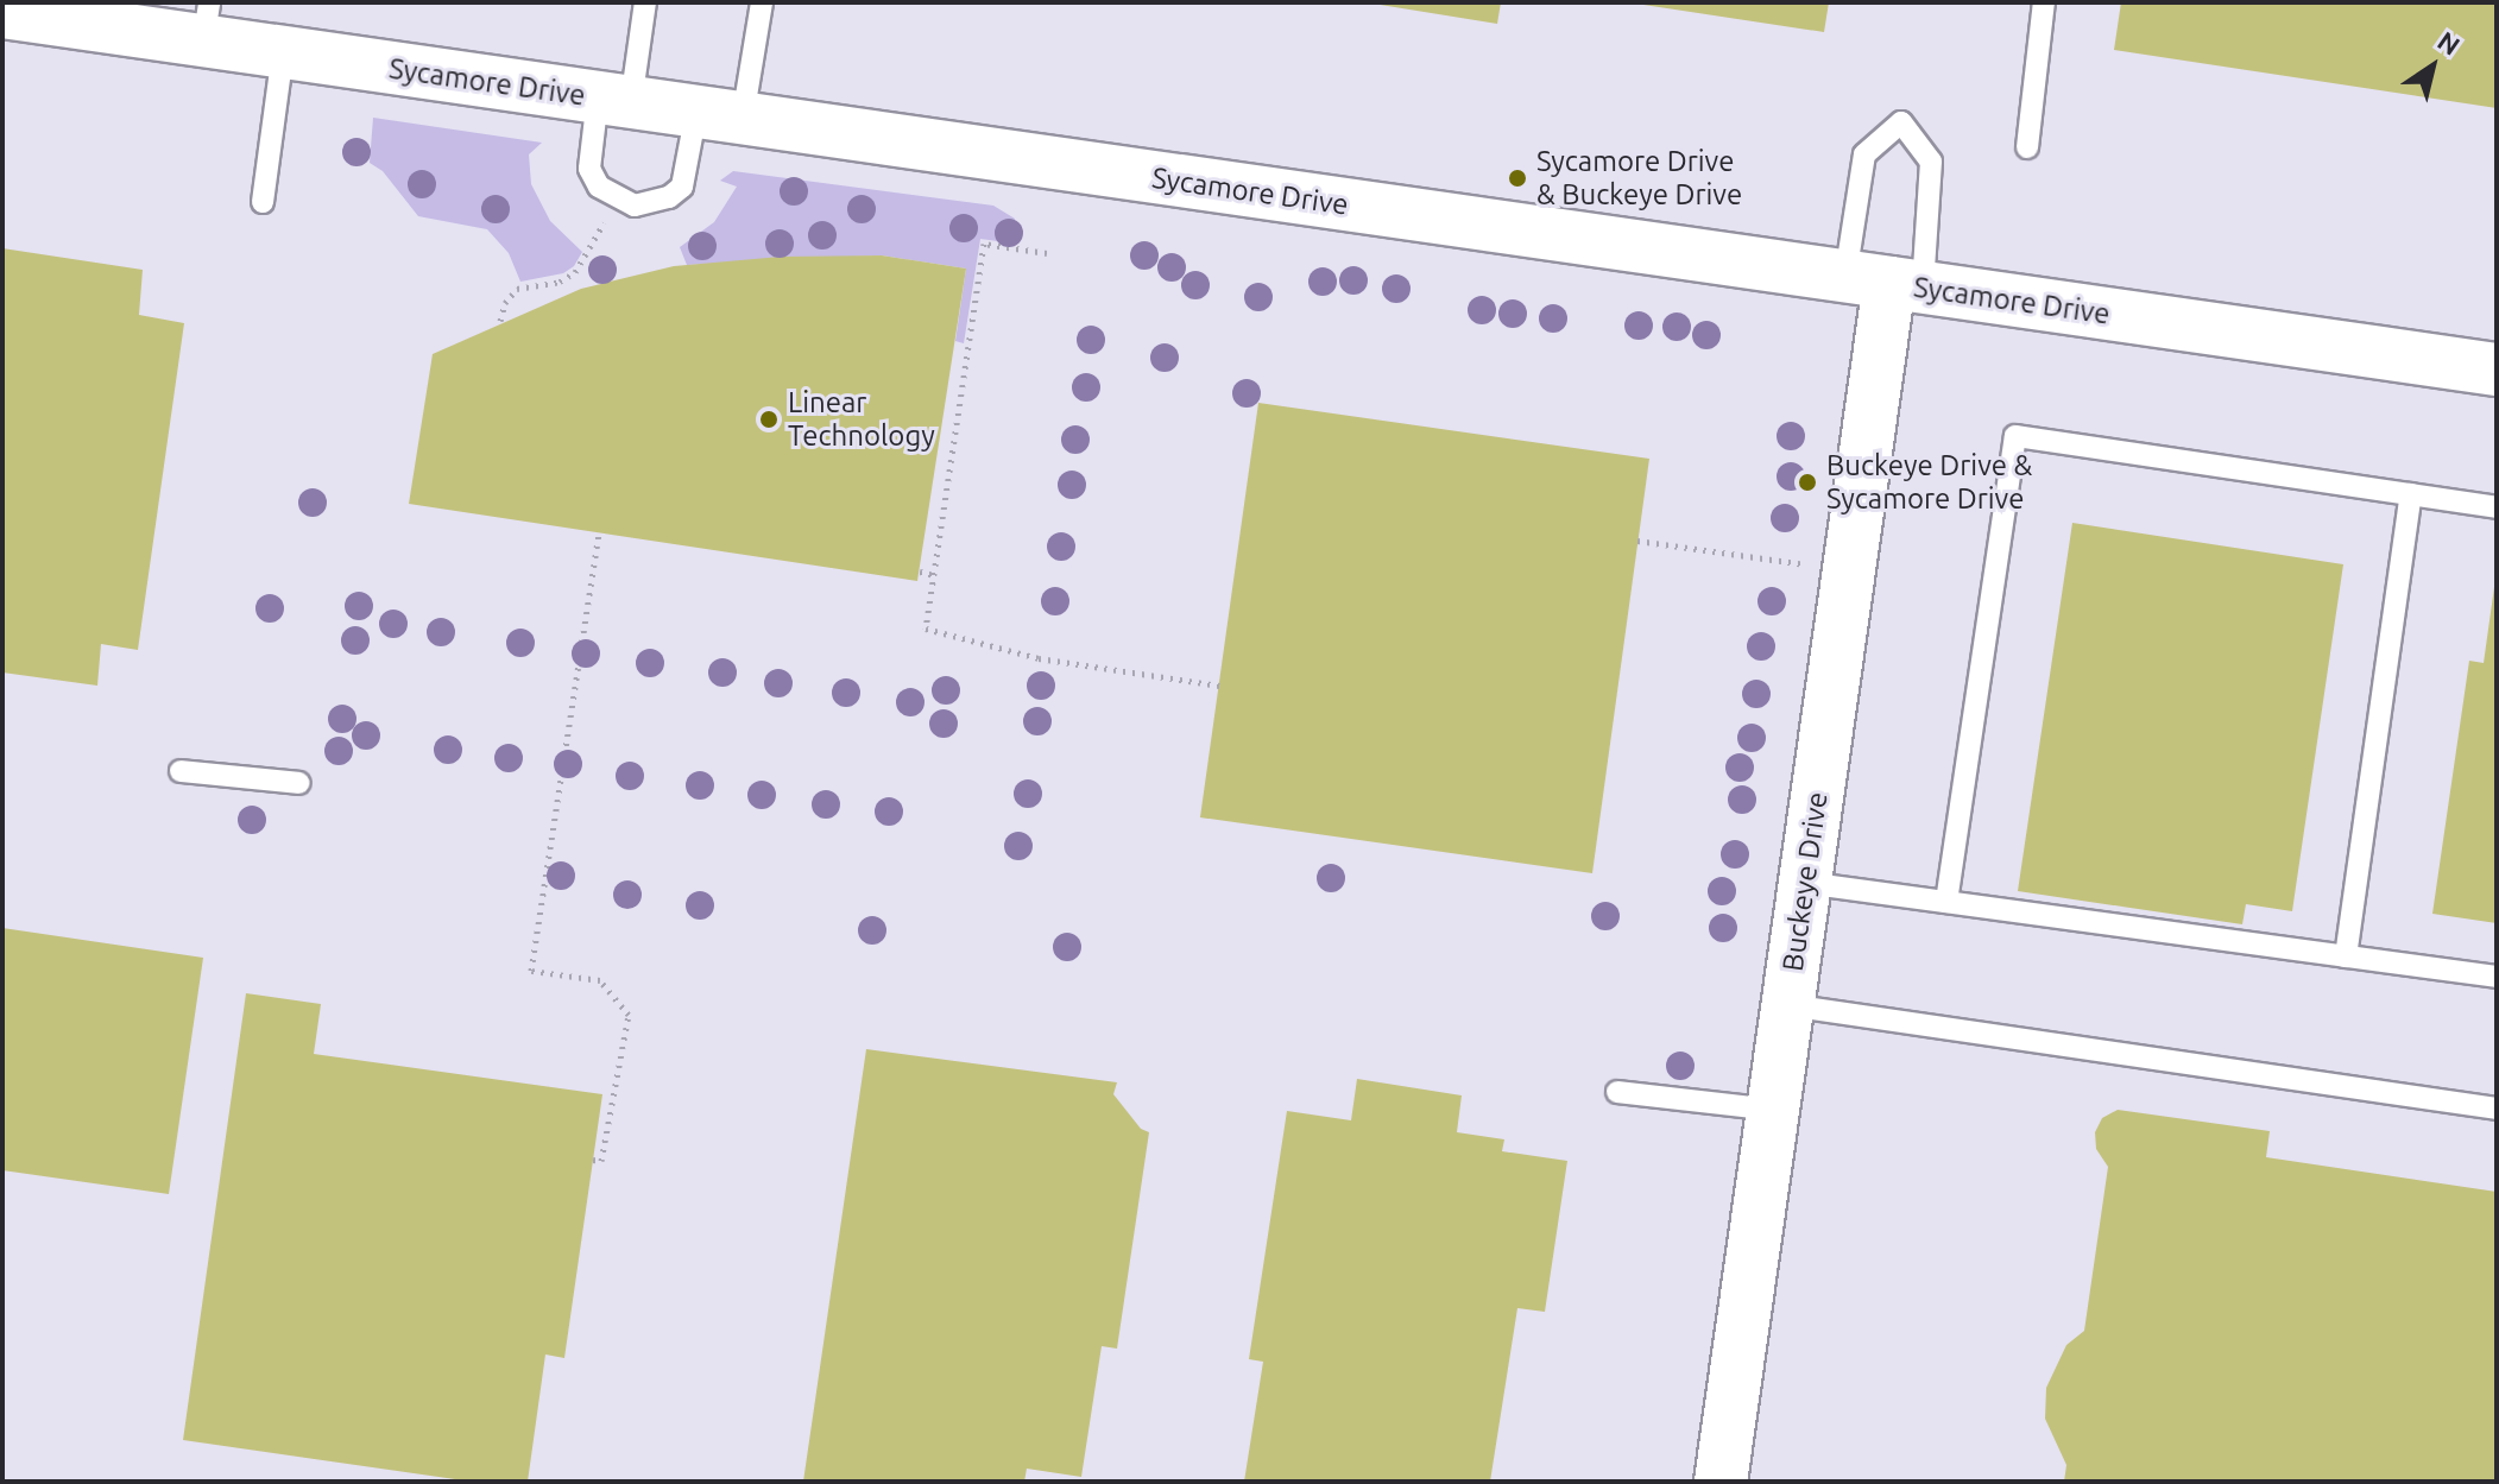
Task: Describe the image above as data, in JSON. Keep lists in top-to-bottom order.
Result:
{
  "streets": {
    "street": ["Sycamore Drive", "Buckeye Drive"]
  },
  "crossings": [
    ["Sycamore Drive", "Buckeye Drive"]
  ],
  "places": ["Sycamore Drive & Buckeye Drive", "Linear Technology", "Buckeye Drive & Sycamore Drive"],
  "north": "top right"
}
